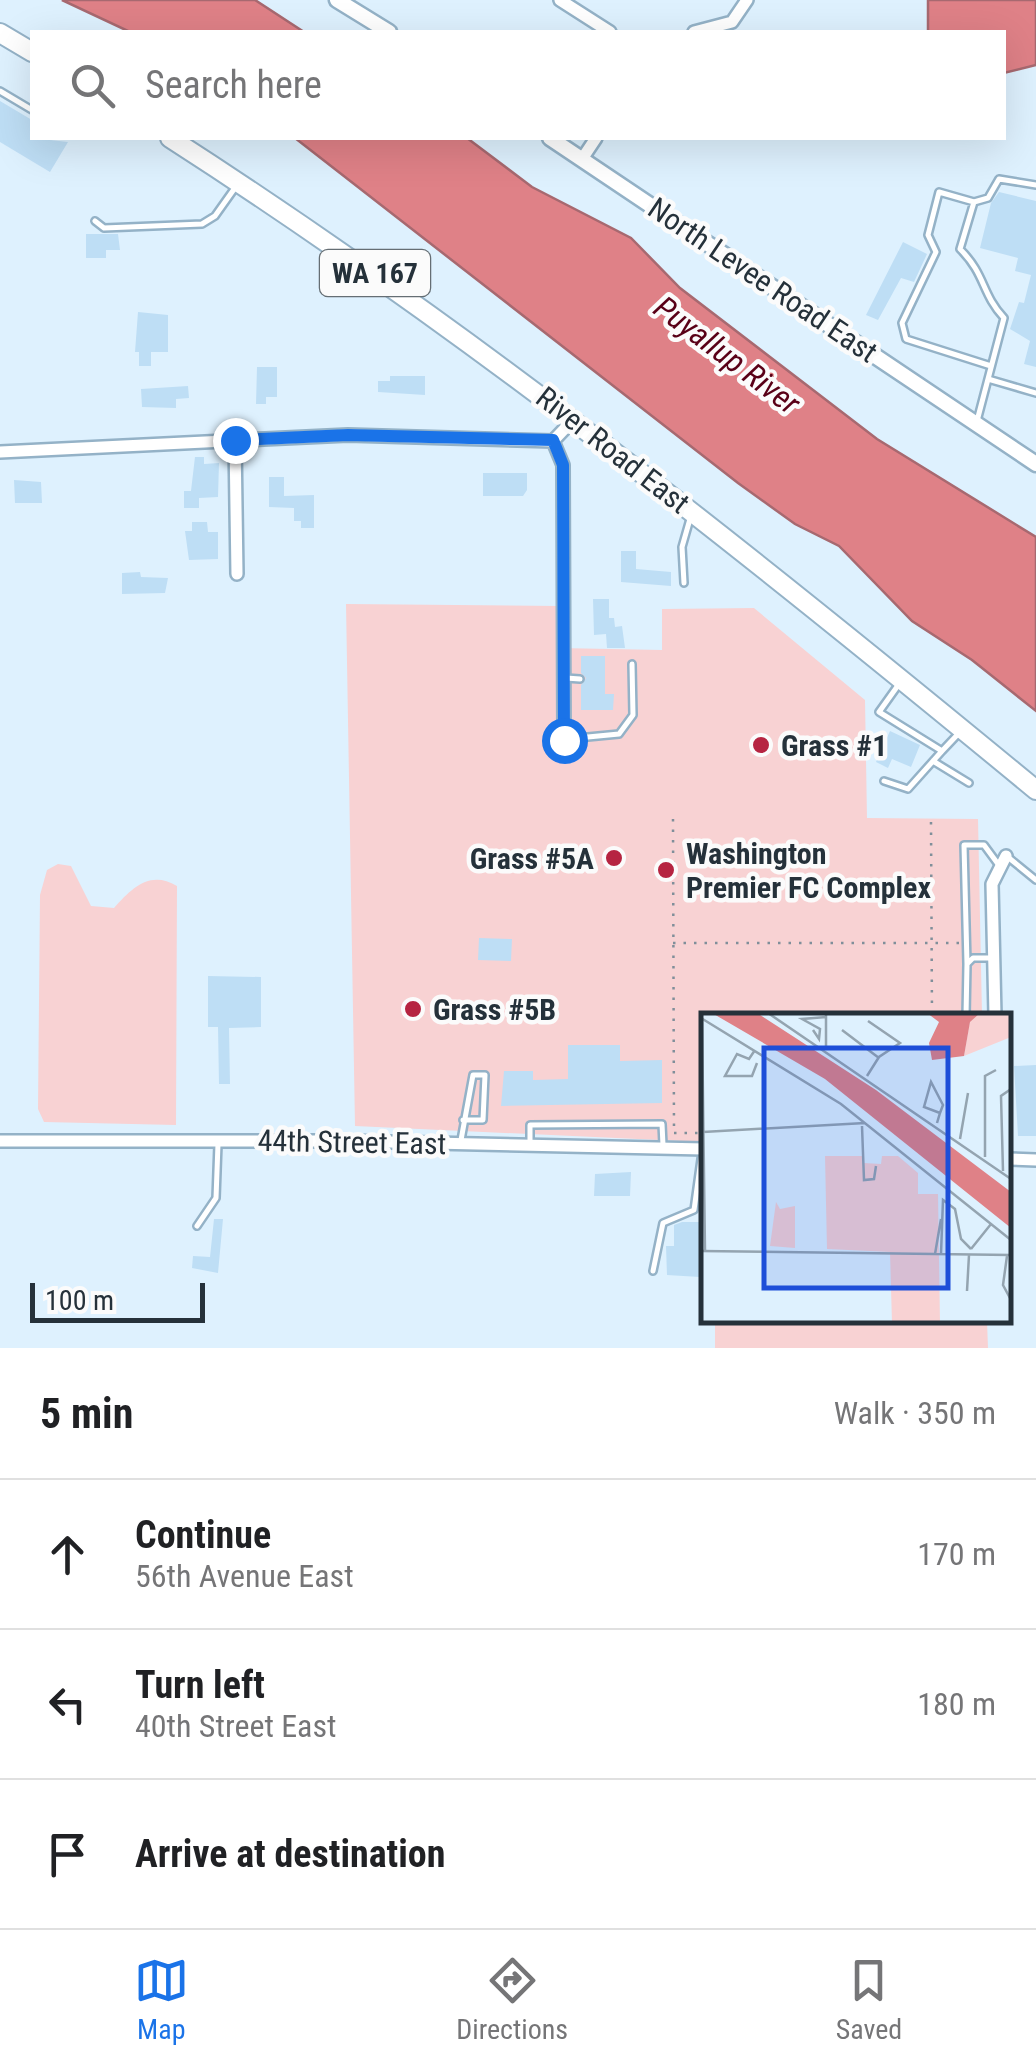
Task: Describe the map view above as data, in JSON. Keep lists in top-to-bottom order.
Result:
{
  "streets": {
    "main road": ["WA 167", "River Road East"],
    "street": ["North Levee Road East", "44th Street East"]
  },
  "water": ["Puyallup River"],
  "places": [
    "Grass #1",
    "Grass #5A",
    "Washington Premier FC Complex",
    "Grass #5B"
  ],
  "scale_bar": "100 m",
  "page": {
    "search": "Search here",
    "scale": "100 m",
    "heading": ["5 min", "Walk · 350 m"],
    "list": [
      ["Continue", "56th Avenue East", "170 m"],
      ["Turn left", "40th Street East", "180 m"],
      "Arrive at destination"
    ],
    "nav": ["Map", "Directions", "Saved"]
  }
}
